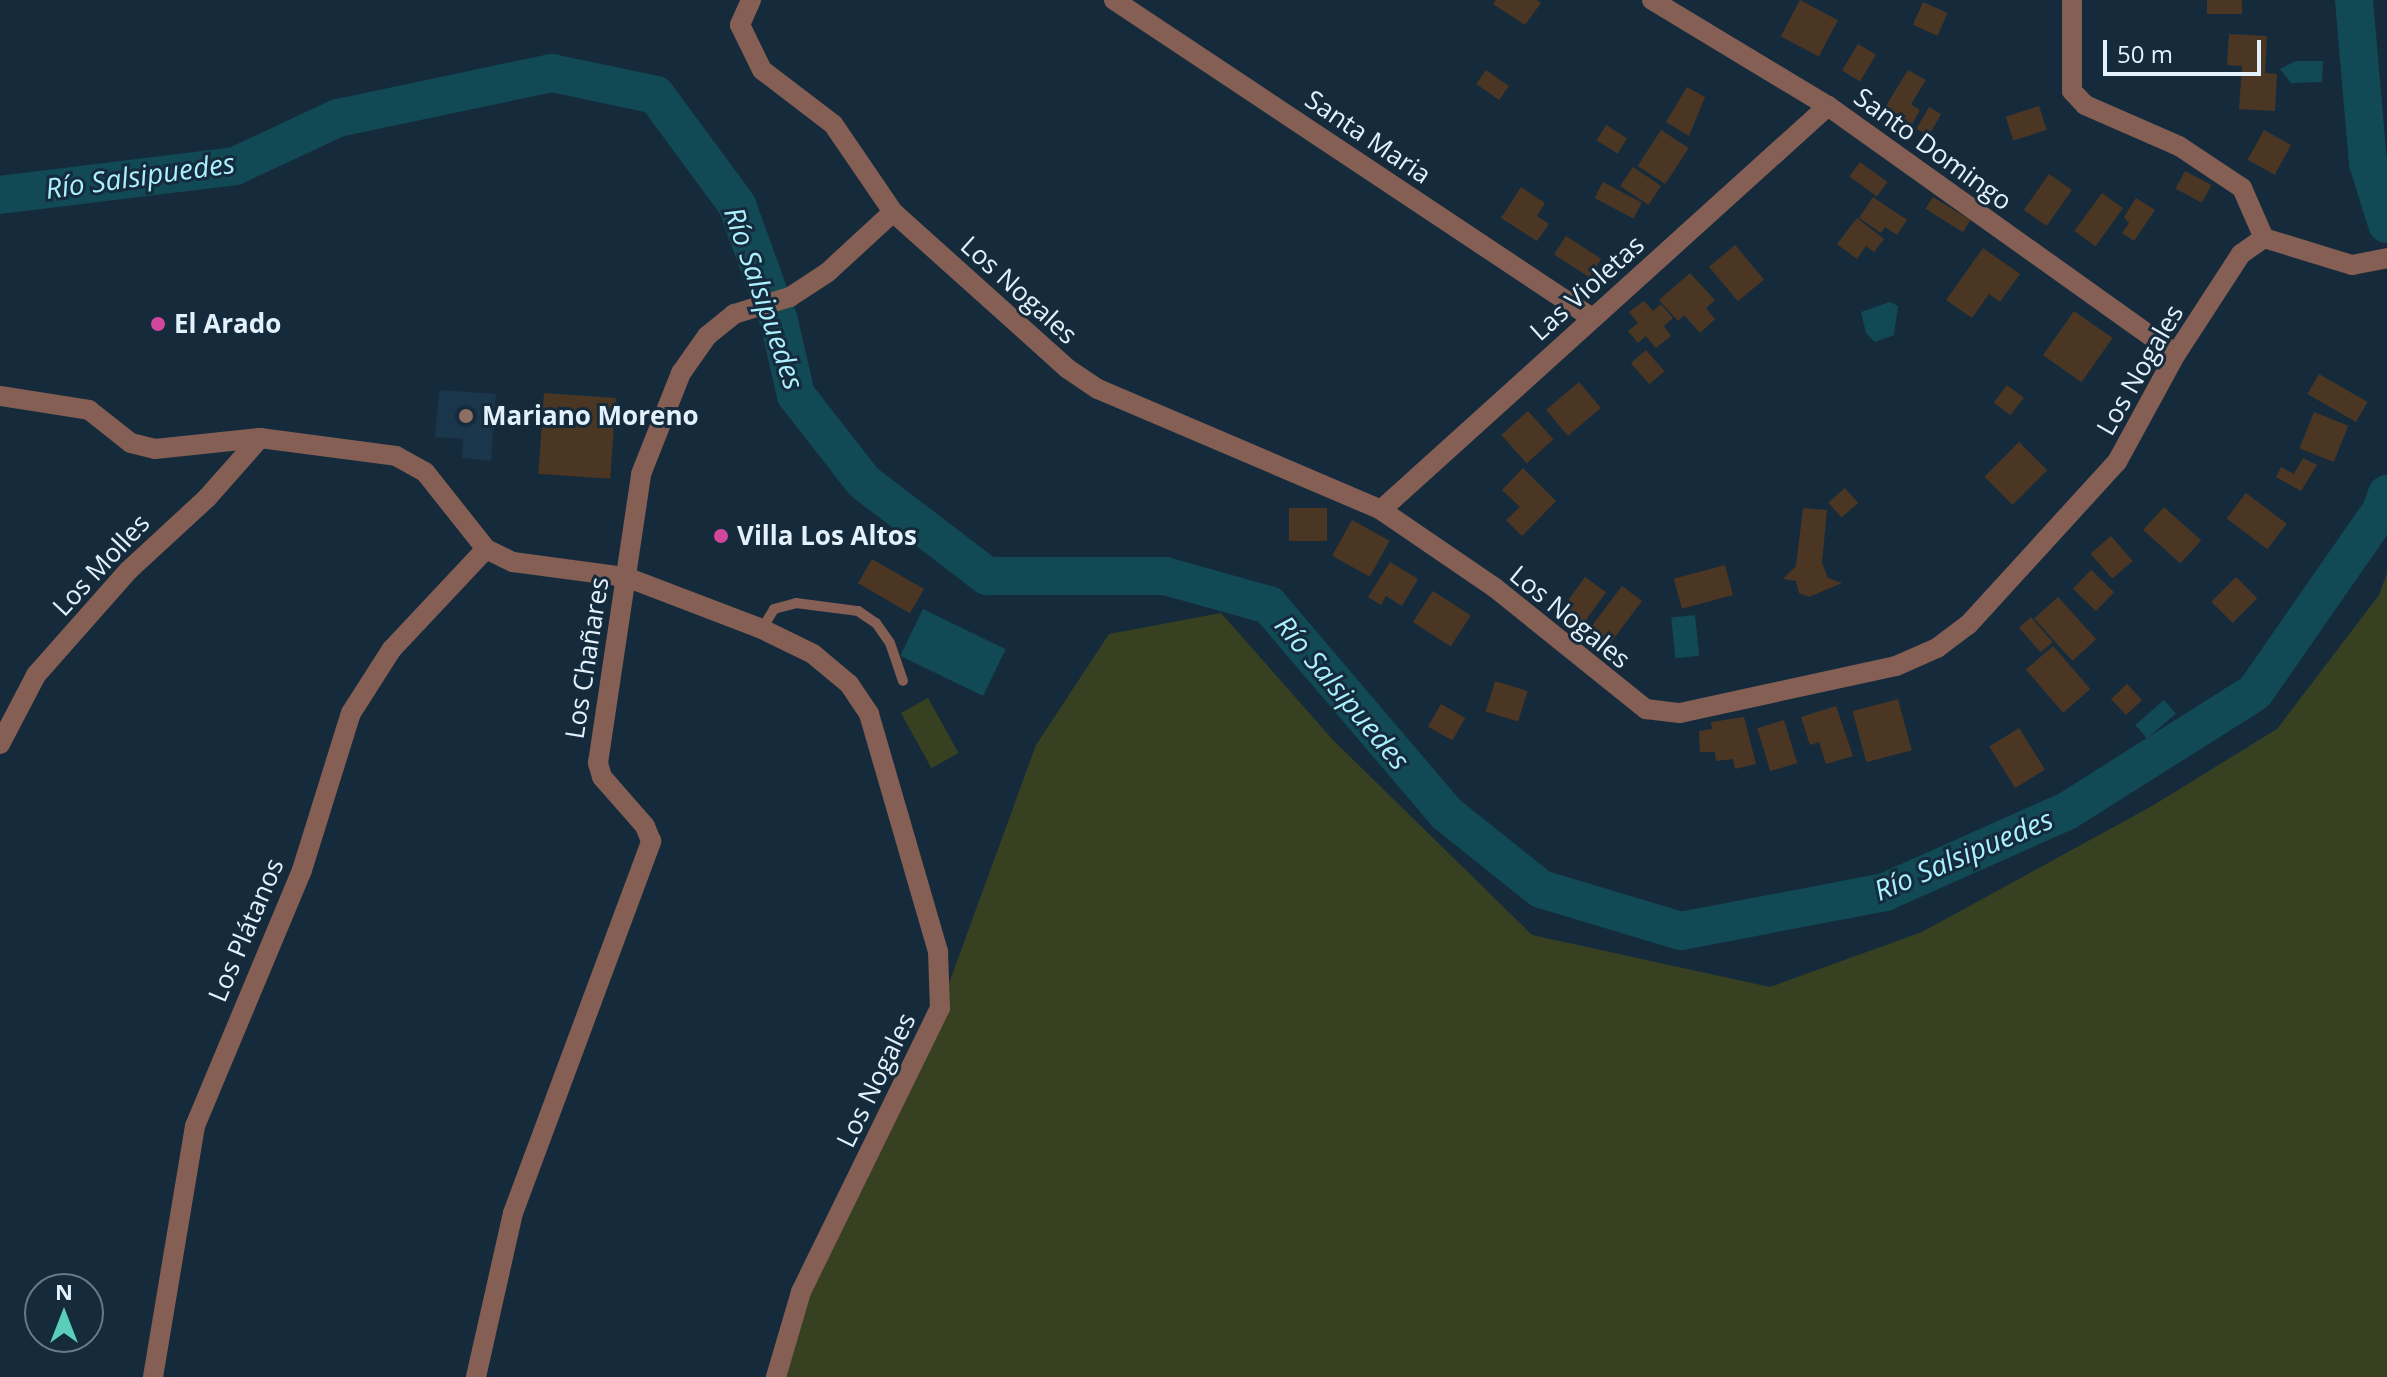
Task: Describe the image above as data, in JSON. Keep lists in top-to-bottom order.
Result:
{
  "streets": {
    "street": [
      "Santa Maria",
      "Santo Domingo",
      "Las Violetas",
      "Los Nogales",
      "Los Molles",
      "Los Chañares",
      "Los Plátanos"
    ]
  },
  "crossings": [
    ["Santa Maria", "Las Violetas"],
    ["Santo Domingo", "Las Violetas"],
    ["Santo Domingo", "Los Nogales"],
    ["Las Violetas", "Los Nogales"],
    ["Los Nogales", "Los Chañares"],
    ["Los Nogales", "Los Plátanos"]
  ],
  "water": ["Río Salsipuedes"],
  "places": ["El Arado", "Mariano Moreno", "Villa Los Altos"],
  "scale_bar": "50 m",
  "north": "top"
}
